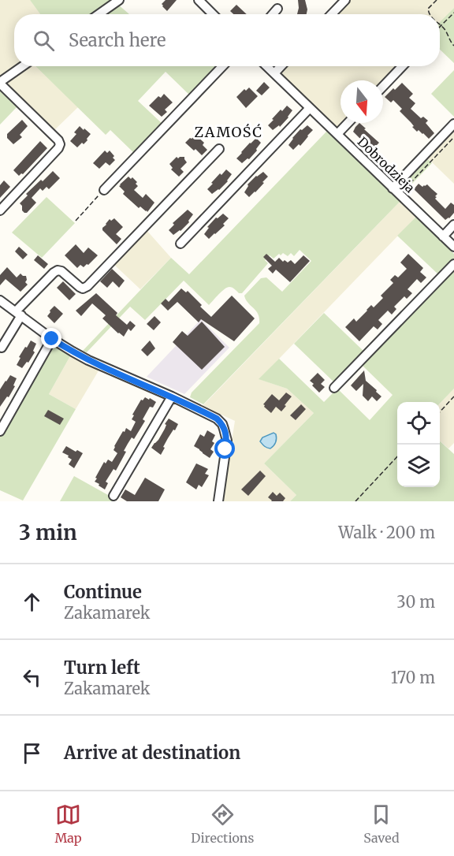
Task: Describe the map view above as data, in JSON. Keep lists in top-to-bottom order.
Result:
{
  "streets": {
    "street": ["Dobrodzieja"]
  },
  "districts": ["ZAMOŚĆ"],
  "north": "bottom",
  "page": {
    "search": "Search here",
    "heading": ["3 min", "Walk · 200 m"],
    "list": [
      ["Continue", "Zakamarek", "30 m"],
      ["Turn left", "Zakamarek", "170 m"],
      "Arrive at destination"
    ],
    "nav": ["Map", "Directions", "Saved"]
  }
}
